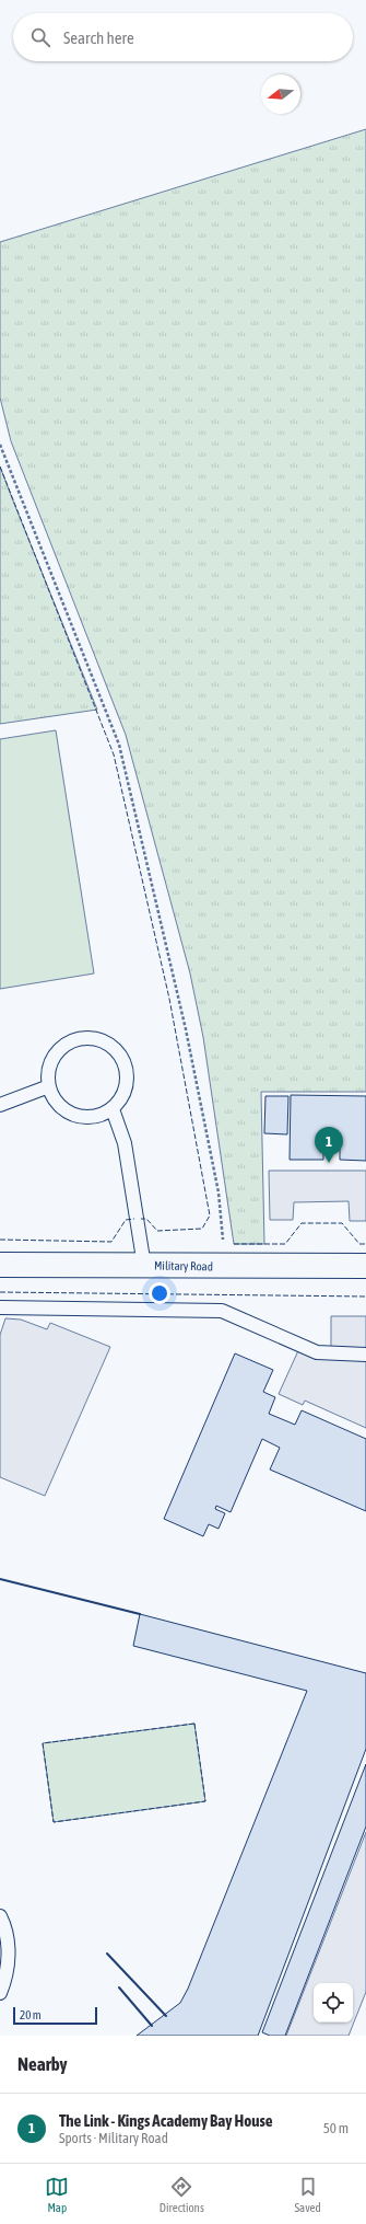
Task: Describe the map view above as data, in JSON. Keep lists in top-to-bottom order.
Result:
{
  "streets": {
    "street": ["Military Road"]
  },
  "scale_bar": "20 m",
  "north": "left",
  "page": {
    "search": "Search here",
    "pins": "1",
    "scale": "20 m",
    "heading": "Nearby",
    "list": [
      {
        "mark": "1",
        "name": "The Link - Kings Academy Bay House",
        "note": "Sports · Military Road",
        "value": "50 m"
      }
    ],
    "nav": ["Map", "Directions", "Saved"]
  }
}
